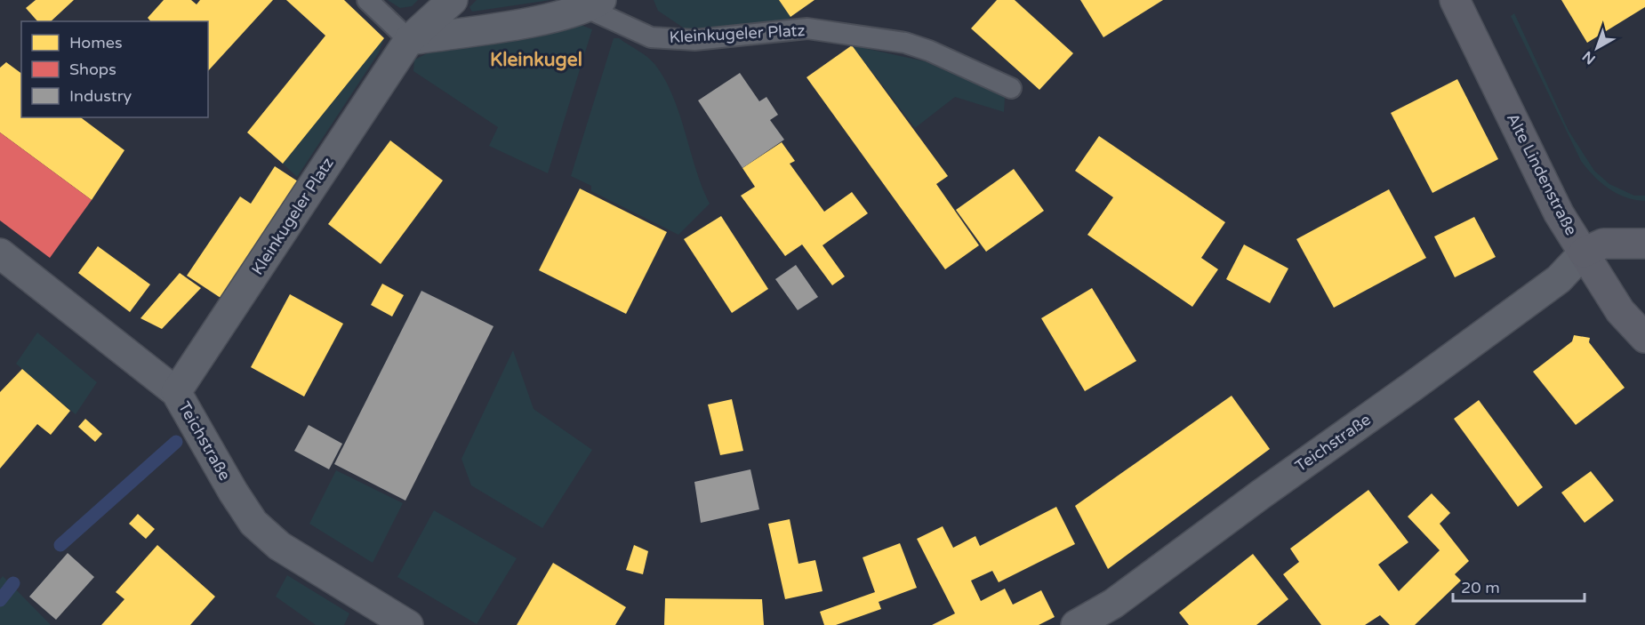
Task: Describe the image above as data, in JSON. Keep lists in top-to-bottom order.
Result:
{
  "streets": {
    "street": ["Kleinkugeler Platz", "Alte Lindenstraße", "Teichstraße"]
  },
  "crossings": [
    ["Kleinkugeler Platz", "Teichstraße"],
    ["Alte Lindenstraße", "Teichstraße"]
  ],
  "districts": ["Kleinkugel"],
  "legend": ["Homes", "Shops", "Industry"],
  "scale_bar": "20 m",
  "north": "bottom left"
}
